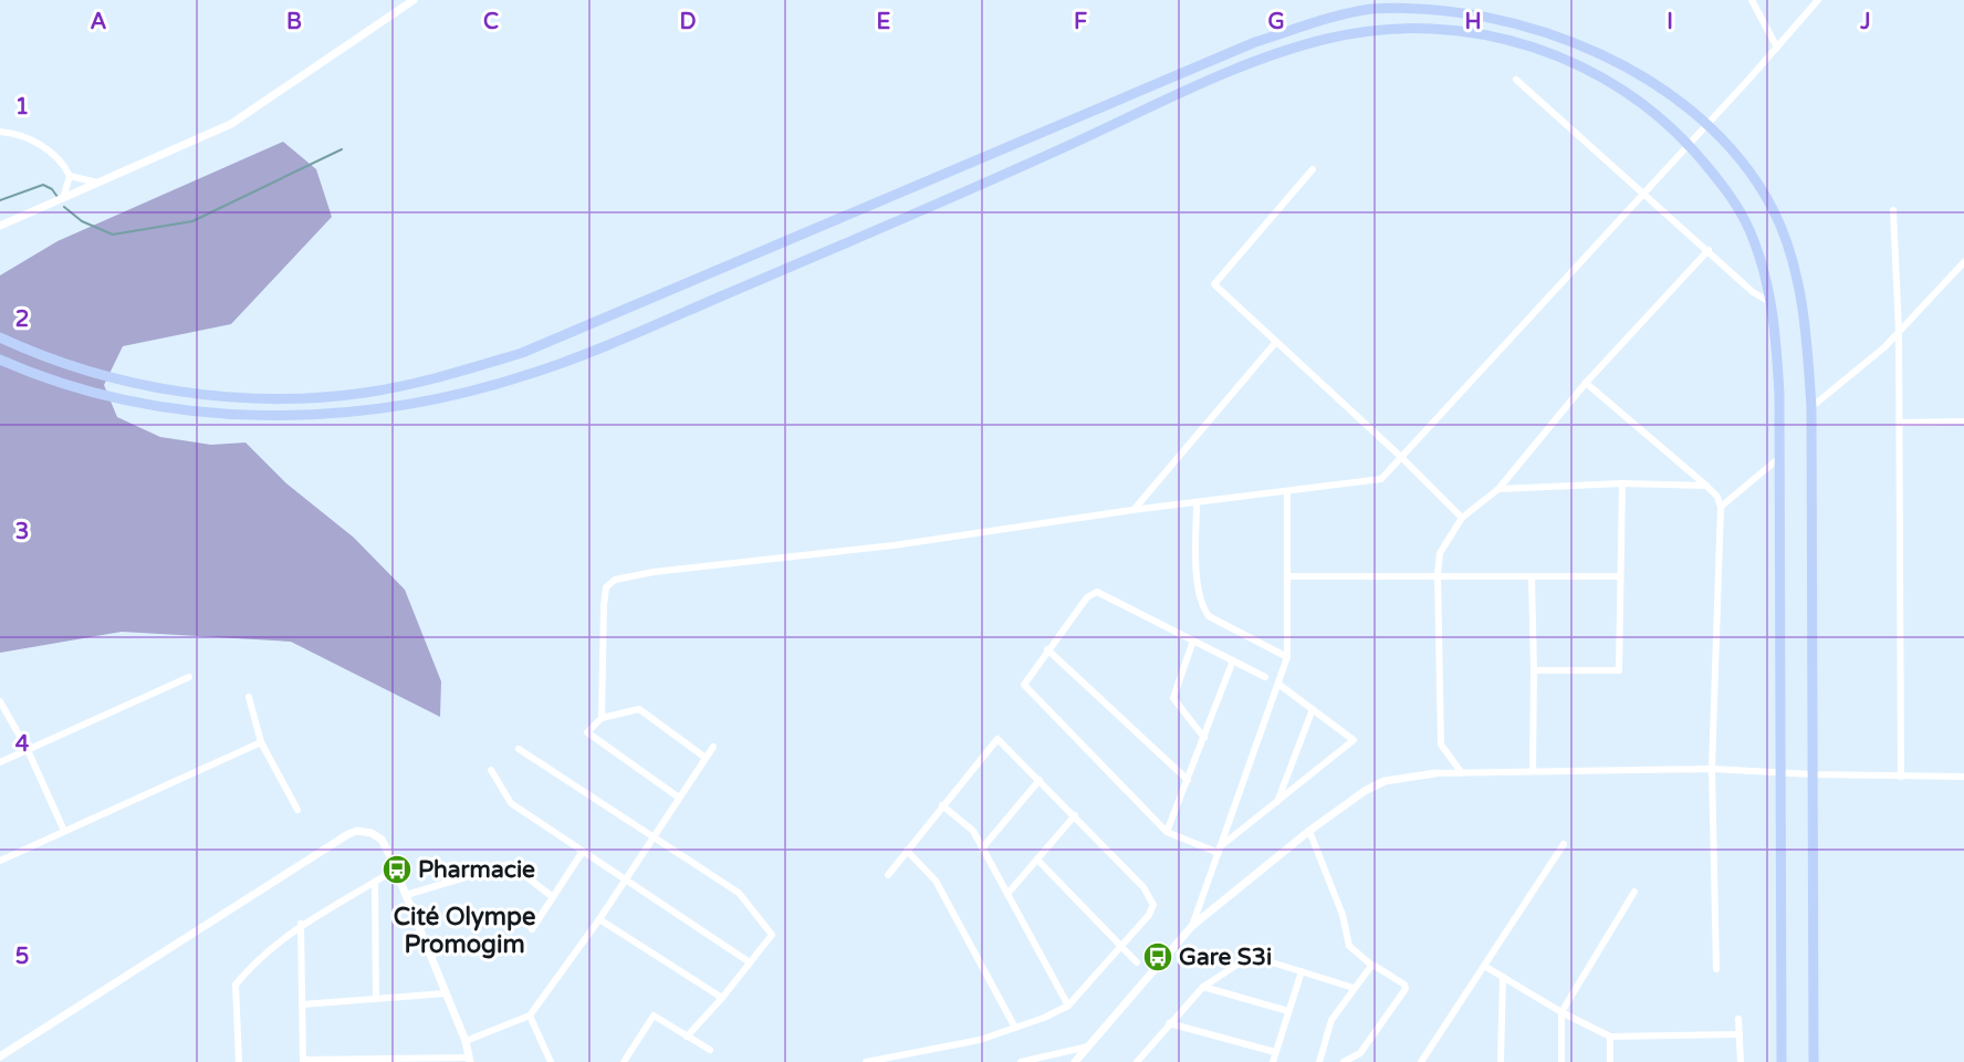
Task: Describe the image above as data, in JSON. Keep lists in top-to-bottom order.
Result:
{
  "districts": ["Cité Olympe Promogim"],
  "places": {
    "bus stop": ["Pharmacie", "Gare S3i"]
  },
  "grid": {
    "columns": [
      "A",
      "B",
      "C",
      "D",
      "E",
      "F",
      "G",
      "H",
      "I",
      "J"
    ],
    "rows": [
      "1",
      "2",
      "3",
      "4",
      "5"
    ]
  }
}
